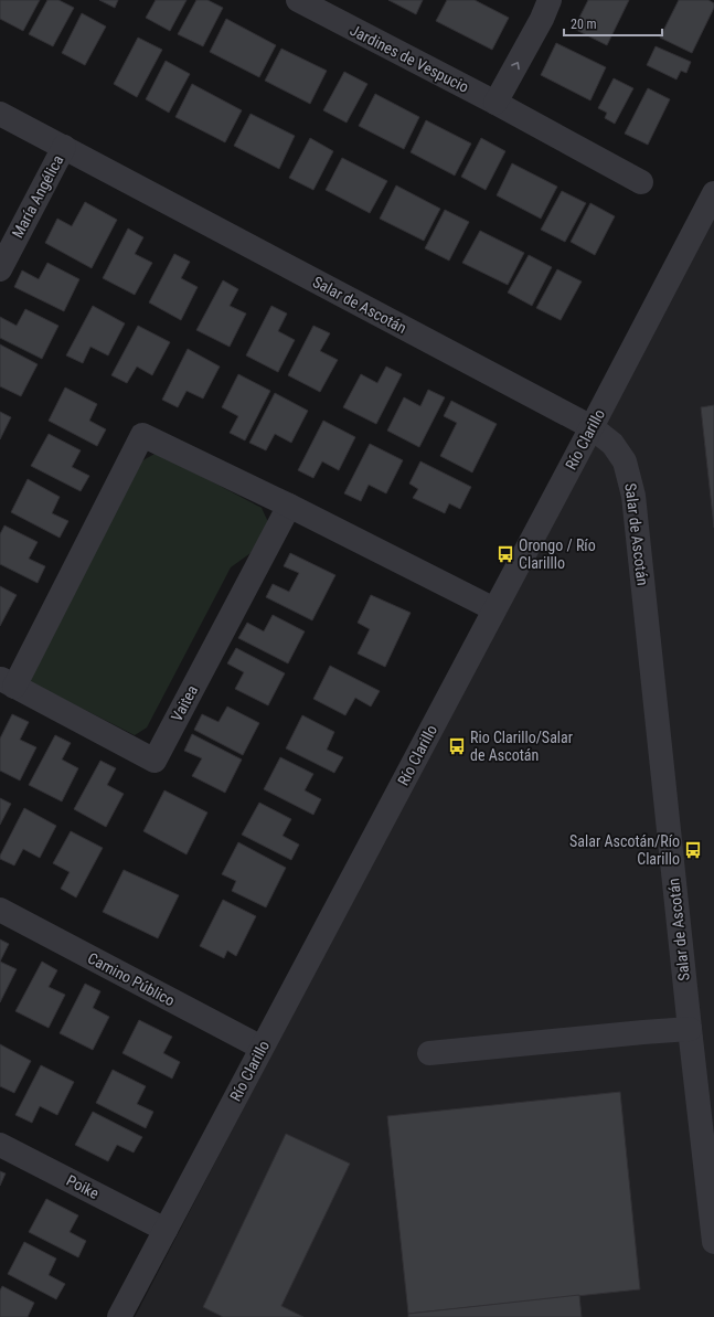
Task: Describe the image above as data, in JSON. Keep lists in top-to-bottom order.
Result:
{
  "streets": {
    "street": [
      "Jardines de Vespucio",
      "María Angélica",
      "Salar de Ascotán",
      "Río Clarillo",
      "Vaitea",
      "Camino Público",
      "Poike"
    ]
  },
  "crossings": [
    ["María Angélica", "Salar de Ascotán"],
    ["Salar de Ascotán", "Río Clarillo"],
    ["Río Clarillo", "Vaitea"],
    ["Río Clarillo", "Camino Público"],
    ["Río Clarillo", "Poike"]
  ],
  "places": {
    "bus stop": ["Orongo / Río Clarilllo", "Rio Clarillo/Salar de Ascotán", "Salar Ascotán/Río Clarillo"]
  },
  "scale_bar": "20 m"
}
